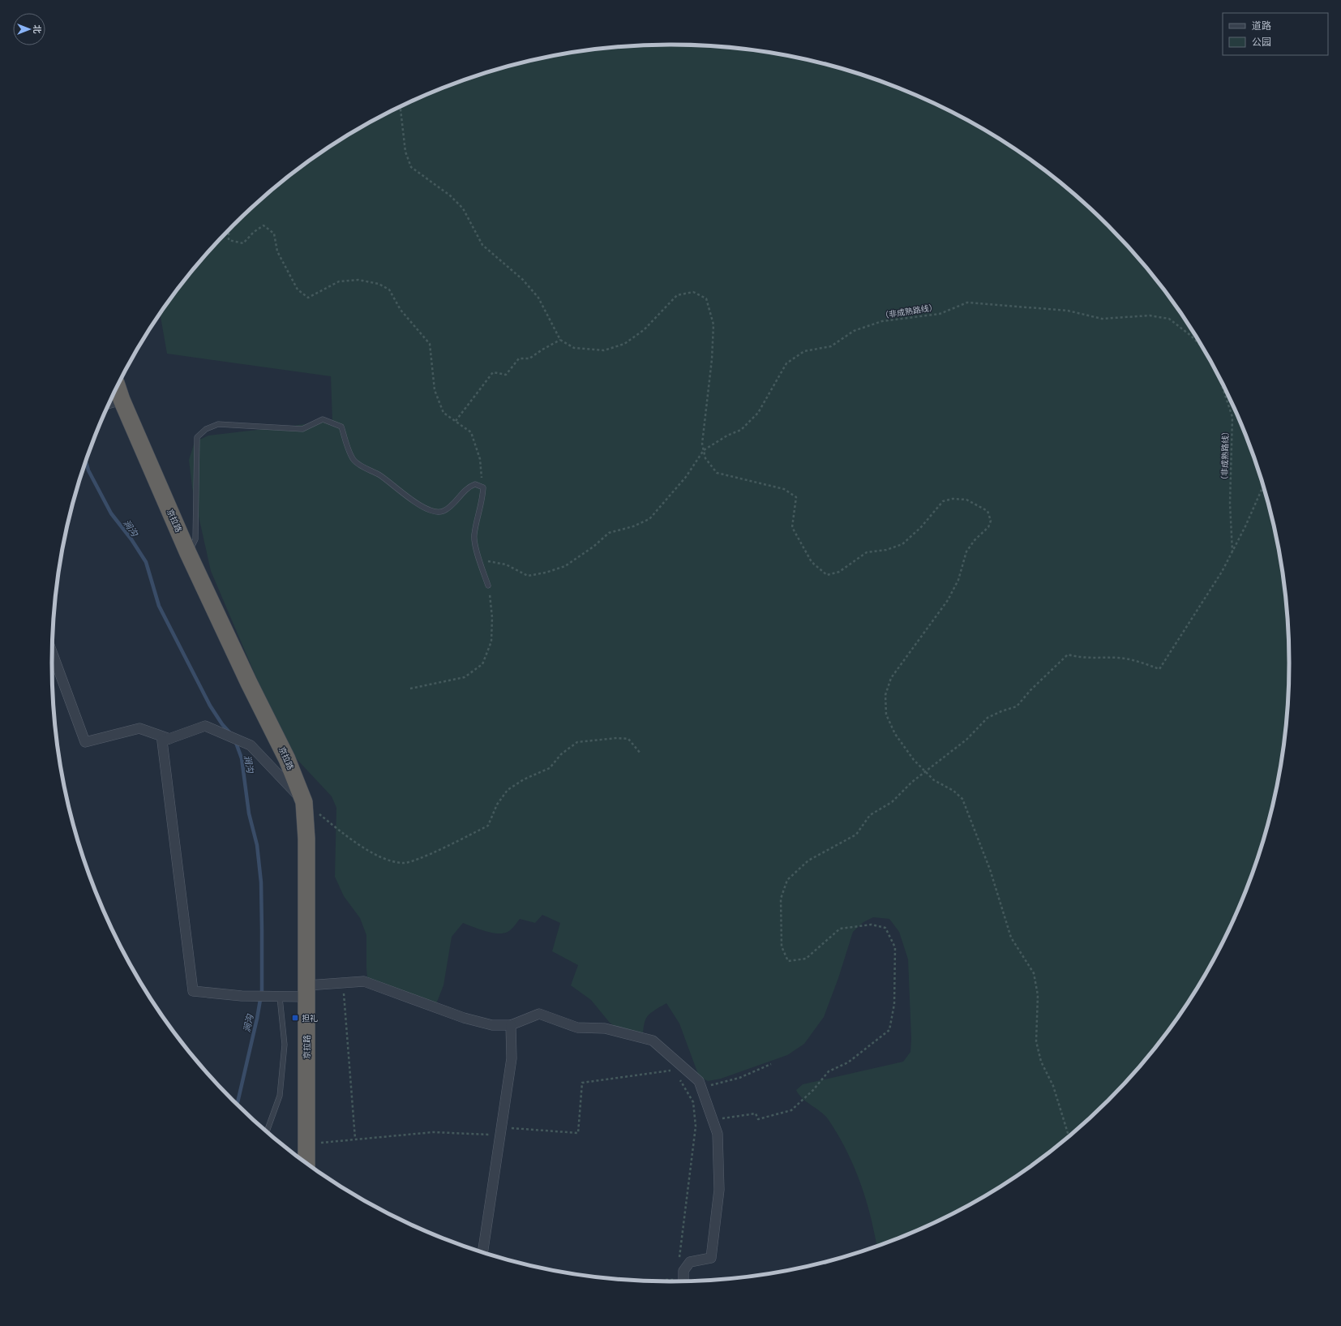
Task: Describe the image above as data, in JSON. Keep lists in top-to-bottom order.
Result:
{
  "streets": {
    "highway": ["京拉路"],
    "path": ["（非成熟路线）"]
  },
  "water": ["涧沟"],
  "places": {
    "transit": ["担礼"]
  },
  "legend": ["道路", "公园"],
  "north": "right"
}
